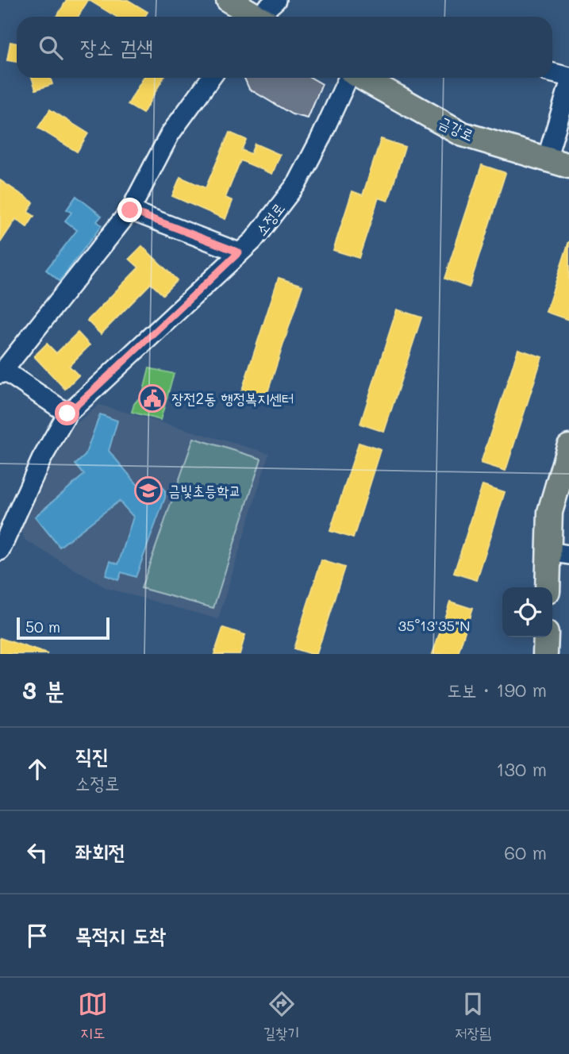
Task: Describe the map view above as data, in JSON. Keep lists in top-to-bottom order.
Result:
{
  "streets": {
    "main road": ["금강로"],
    "street": ["소정로"]
  },
  "places": {
    "public building": ["장전2동 행정복지센터"],
    "school or university": ["금빛초등학교"]
  },
  "scale_bar": "50 m",
  "page": {
    "search": "장소 검색",
    "scale": "50 m",
    "heading": ["3 분", "도보 · 190 m"],
    "list": [
      ["직진", "소정로", "130 m"],
      ["좌회전", "60 m"],
      "목적지 도착"
    ],
    "nav": ["지도", "길찾기", "저장됨"]
  },
  "coordinates": ["35°13'35\"N"]
}
